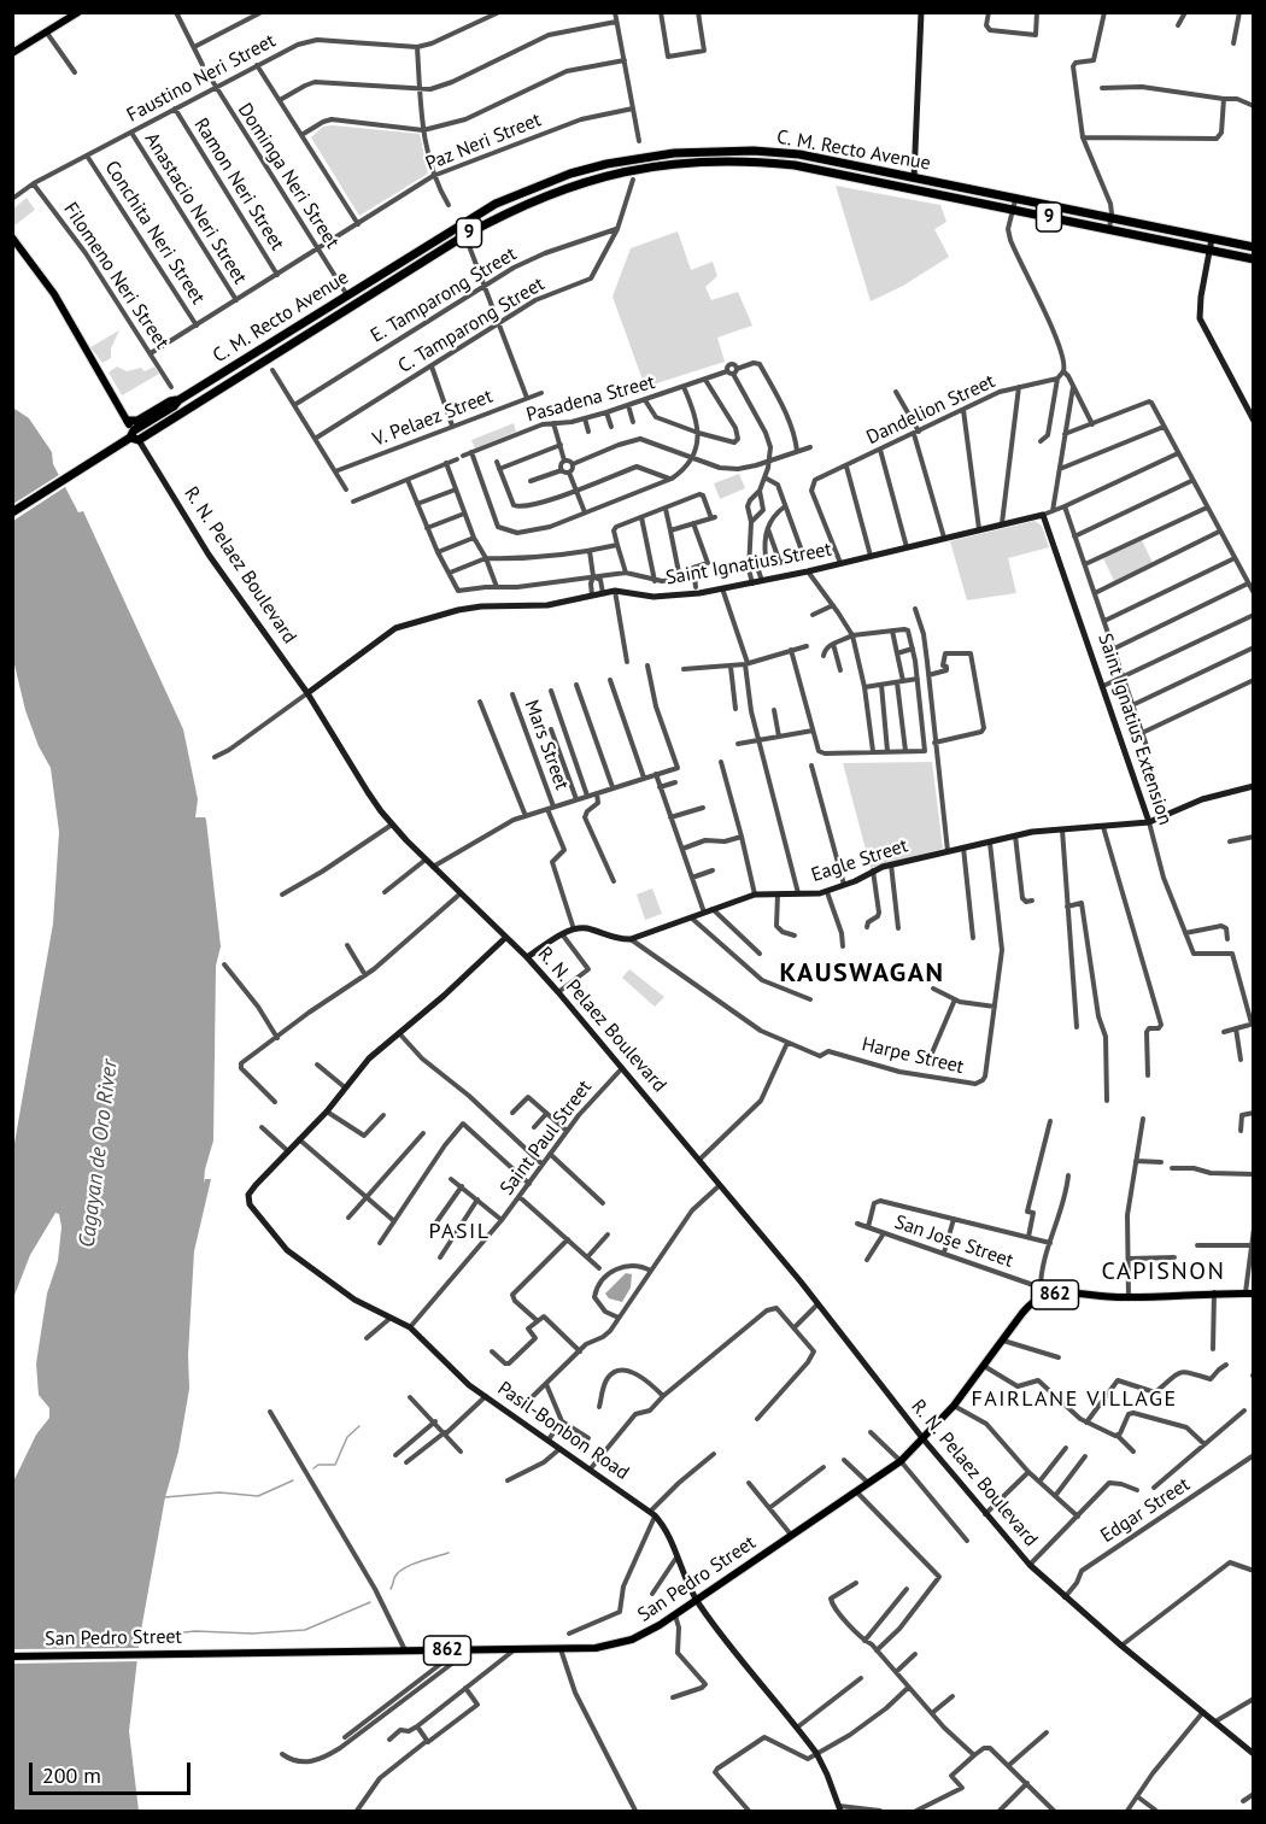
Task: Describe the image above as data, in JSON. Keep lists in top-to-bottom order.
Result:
{
  "streets": {
    "highway": ["C. M. Recto Avenue", "9"],
    "main road": ["R. N. Pelaez Boulevard", "862", "San Pedro Street"],
    "street": [
      "Faustino Neri Street",
      "Paz Neri Street",
      "Dominga Neri Street",
      "Ramon Neri Street",
      "Anastacio Neri Street",
      "Conchita Neri Street",
      "Filomeno Neri Street",
      "E. Tamparong Street",
      "C. Tamparong Street",
      "Pasadena Street",
      "Dandelion Street",
      "V. Pelaez Street",
      "Saint Ignatius Street",
      "Saint Ignatius Extension",
      "Mars Street",
      "Eagle Street",
      "Harpe Street",
      "Saint Paul Street",
      "San Jose Street",
      "Pasil-Bonbon Road",
      "Edgar Street"
    ]
  },
  "crossings": [
    ["Faustino Neri Street", "Dominga Neri Street"],
    ["Faustino Neri Street", "Ramon Neri Street"],
    ["Faustino Neri Street", "Anastacio Neri Street"],
    ["Faustino Neri Street", "Conchita Neri Street"],
    ["Faustino Neri Street", "Filomeno Neri Street"],
    ["Paz Neri Street", "Dominga Neri Street"],
    ["C. M. Recto Avenue", "Dominga Neri Street"],
    ["C. M. Recto Avenue", "R. N. Pelaez Boulevard"],
    ["E. Tamparong Street", "C. Tamparong Street"],
    ["Dandelion Street", "Saint Ignatius Street"],
    ["Saint Ignatius Street", "R. N. Pelaez Boulevard"],
    ["Saint Ignatius Street", "Saint Ignatius Extension"],
    ["R. N. Pelaez Boulevard", "Saint Paul Street"],
    ["R. N. Pelaez Boulevard", "Pasil-Bonbon Road"],
    ["R. N. Pelaez Boulevard", "Edgar Street"],
    ["R. N. Pelaez Boulevard", "San Pedro Street"],
    ["Saint Ignatius Extension", "Eagle Street"],
    ["Eagle Street", "Harpe Street"],
    ["Saint Paul Street", "Pasil-Bonbon Road"],
    ["862", "San Pedro Street"],
    ["Pasil-Bonbon Road", "San Pedro Street"]
  ],
  "districts": [
    "KAUSWAGAN",
    "PASIL",
    "CAPISNON",
    "FAIRLANE VILLAGE"
  ],
  "water": ["Cagayan de Oro River"],
  "scale_bar": "200 m"
}
